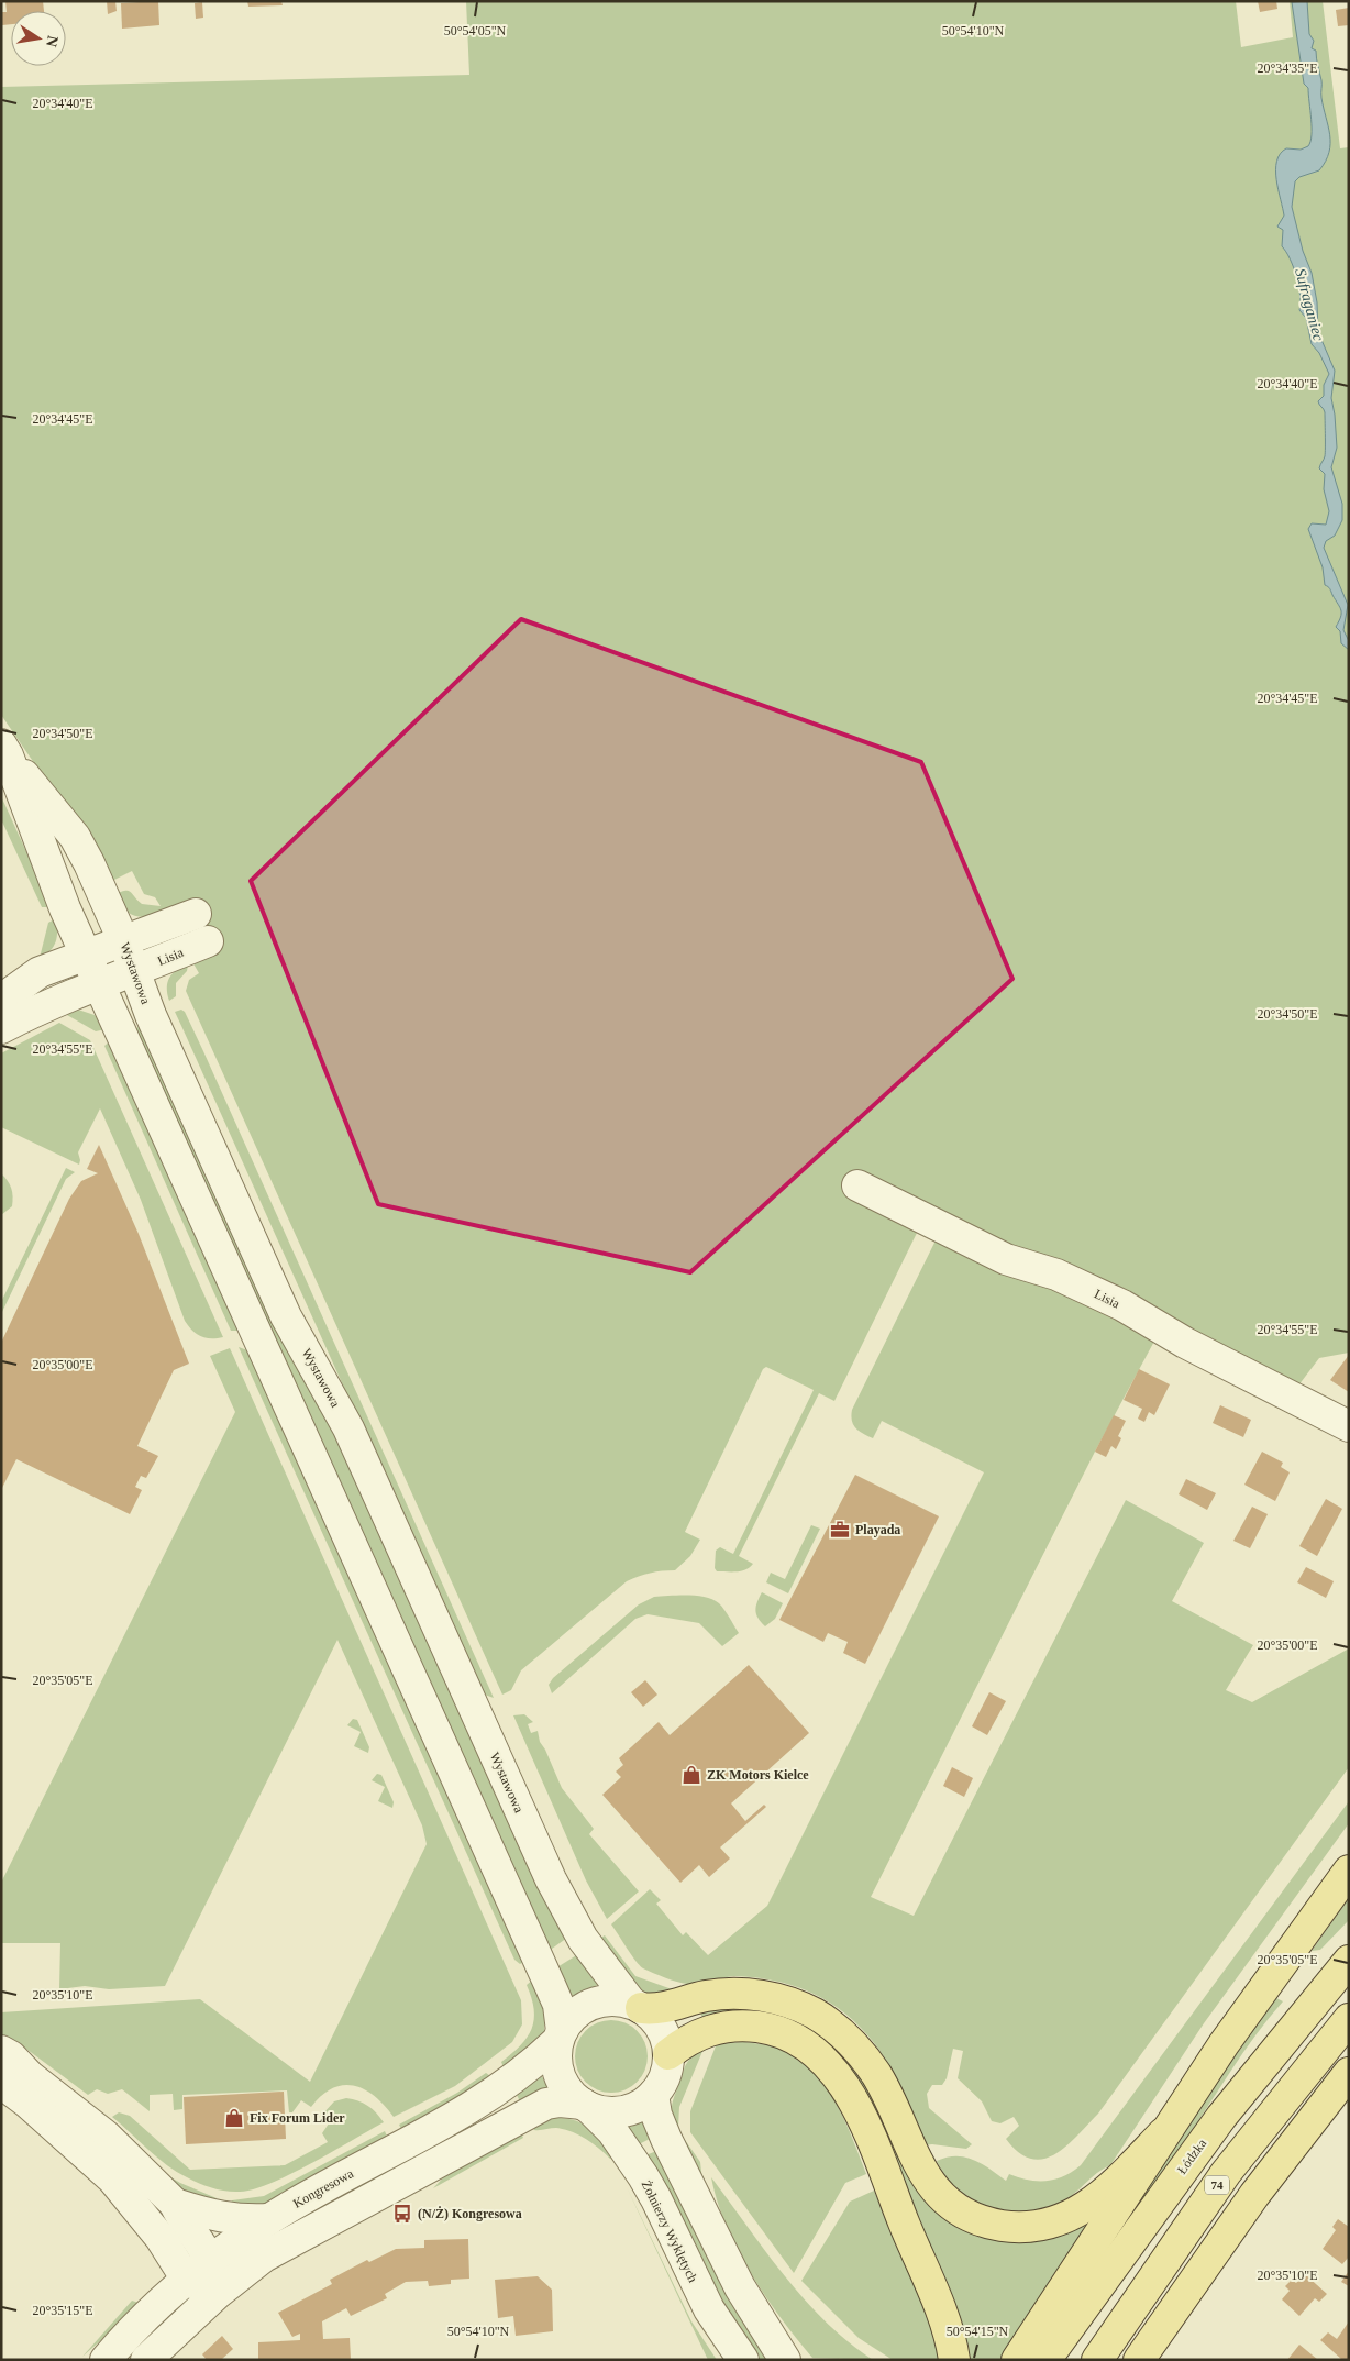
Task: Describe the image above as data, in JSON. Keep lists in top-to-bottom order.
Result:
{
  "streets": {
    "main road": ["Łódzka", "74"],
    "street": [
      "Lisia",
      "Wystawowa",
      "Kongresowa",
      "Żołnierzy Wyklętych"
    ]
  },
  "crossings": [
    ["Lisia", "Wystawowa"],
    ["Wystawowa", "Kongresowa"],
    ["Wystawowa", "Żołnierzy Wyklętych"],
    ["Kongresowa", "Żołnierzy Wyklętych"]
  ],
  "water": ["Sufraganiec"],
  "places": {
    "office": ["Playada"],
    "shop": ["ZK Motors Kielce", "Fix Forum Lider"],
    "bus stop": ["(N/Ż) Kongresowa"]
  },
  "north": "right",
  "coordinates": [
    "50°54'05\"N",
    "50°54'10\"N",
    "20°34'35\"E",
    "20°34'40\"E",
    "20°34'45\"E",
    "20°34'50\"E",
    "20°34'55\"E",
    "20°35'00\"E",
    "20°35'05\"E",
    "20°35'10\"E",
    "20°35'15\"E",
    "50°54'15\"N"
  ]
}
